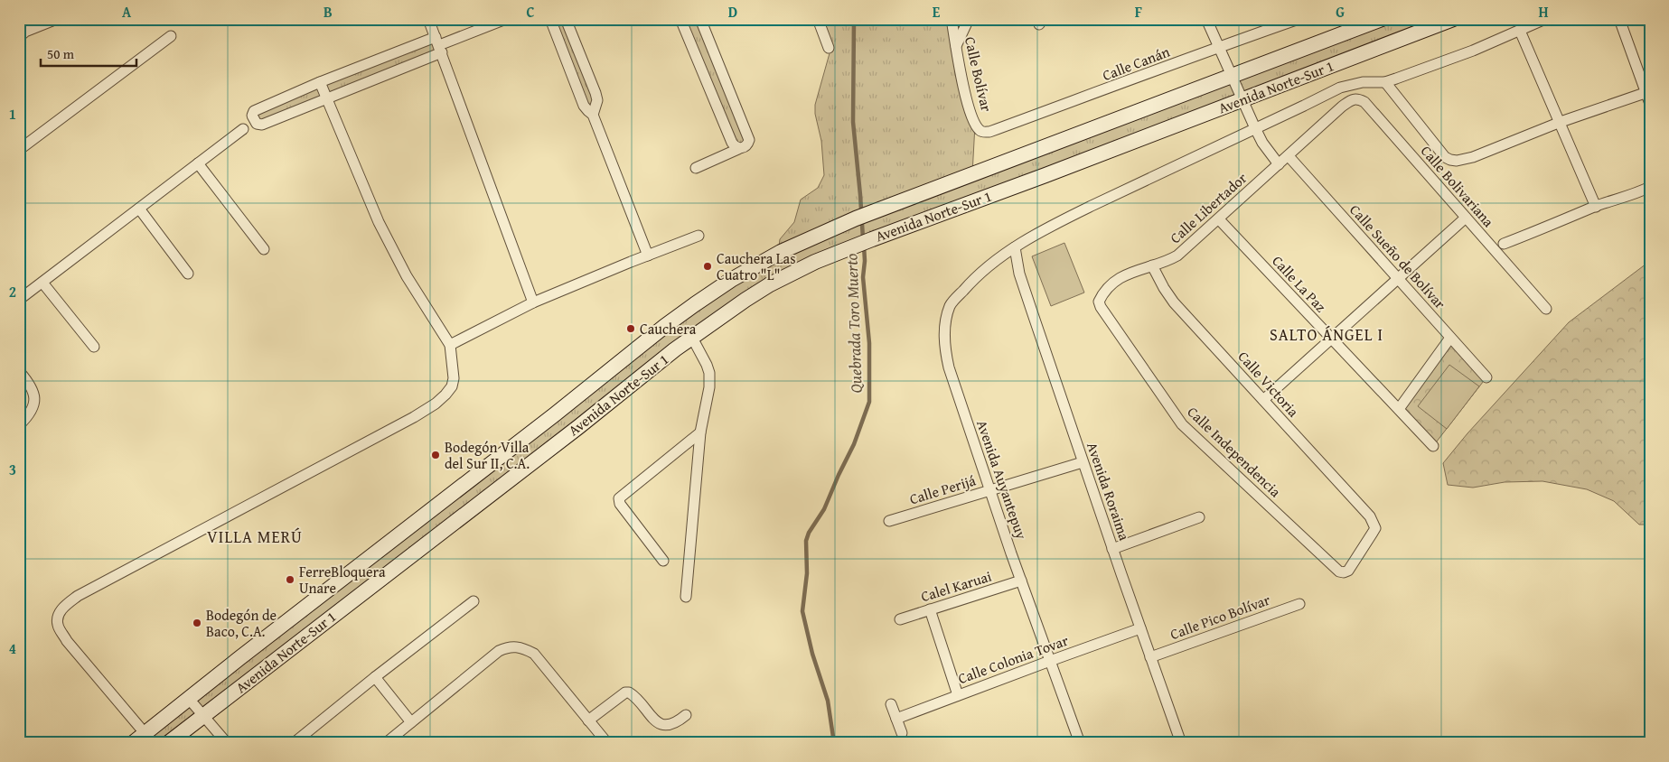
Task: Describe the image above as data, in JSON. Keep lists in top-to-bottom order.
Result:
{
  "streets": {
    "main road": ["Avenida Norte-Sur 1"],
    "street": [
      "Calle Canán",
      "Calle Bolívar",
      "Calle Bolivariana",
      "Calle Libertador",
      "Calle Sueño de Bolívar",
      "Calle La Paz",
      "Calle Victoria",
      "Calle Independencia",
      "Avenida Auyantepuy",
      "Calle Perijá",
      "Avenida Roraima",
      "Calel Karuai",
      "Calle Pico Bolívar",
      "Calle Colonia Tovar"
    ]
  },
  "crossings": [
    ["Calle Canán", "Calle Bolívar"],
    ["Calle Bolivariana", "Calle Libertador"],
    ["Calle Libertador", "Calle Sueño de Bolívar"],
    ["Calle Libertador", "Calle La Paz"],
    ["Calle Libertador", "Calle Victoria"],
    ["Calle Libertador", "Calle Independencia"],
    ["Calle Victoria", "Calle Independencia"],
    ["Avenida Auyantepuy", "Calle Perijá"],
    ["Avenida Auyantepuy", "Avenida Roraima"],
    ["Avenida Auyantepuy", "Calel Karuai"],
    ["Avenida Auyantepuy", "Calle Colonia Tovar"],
    ["Calle Perijá", "Avenida Roraima"],
    ["Avenida Roraima", "Calle Pico Bolívar"],
    ["Avenida Roraima", "Calle Colonia Tovar"]
  ],
  "districts": ["SALTO ÁNGEL I", "VILLA MERÚ"],
  "water": ["Quebrada Toro Muerto"],
  "places": [
    "Cauchera Las Cuatro \"L\"",
    "Cauchera",
    "Bodegón Villa del Sur II, C.A.",
    "FerreBloquera Unare",
    "Bodegón de Baco, C.A."
  ],
  "scale_bar": "50 m",
  "grid": {
    "columns": [
      "A",
      "B",
      "C",
      "D",
      "E",
      "F",
      "G",
      "H"
    ],
    "rows": [
      "1",
      "2",
      "3",
      "4"
    ]
  }
}
